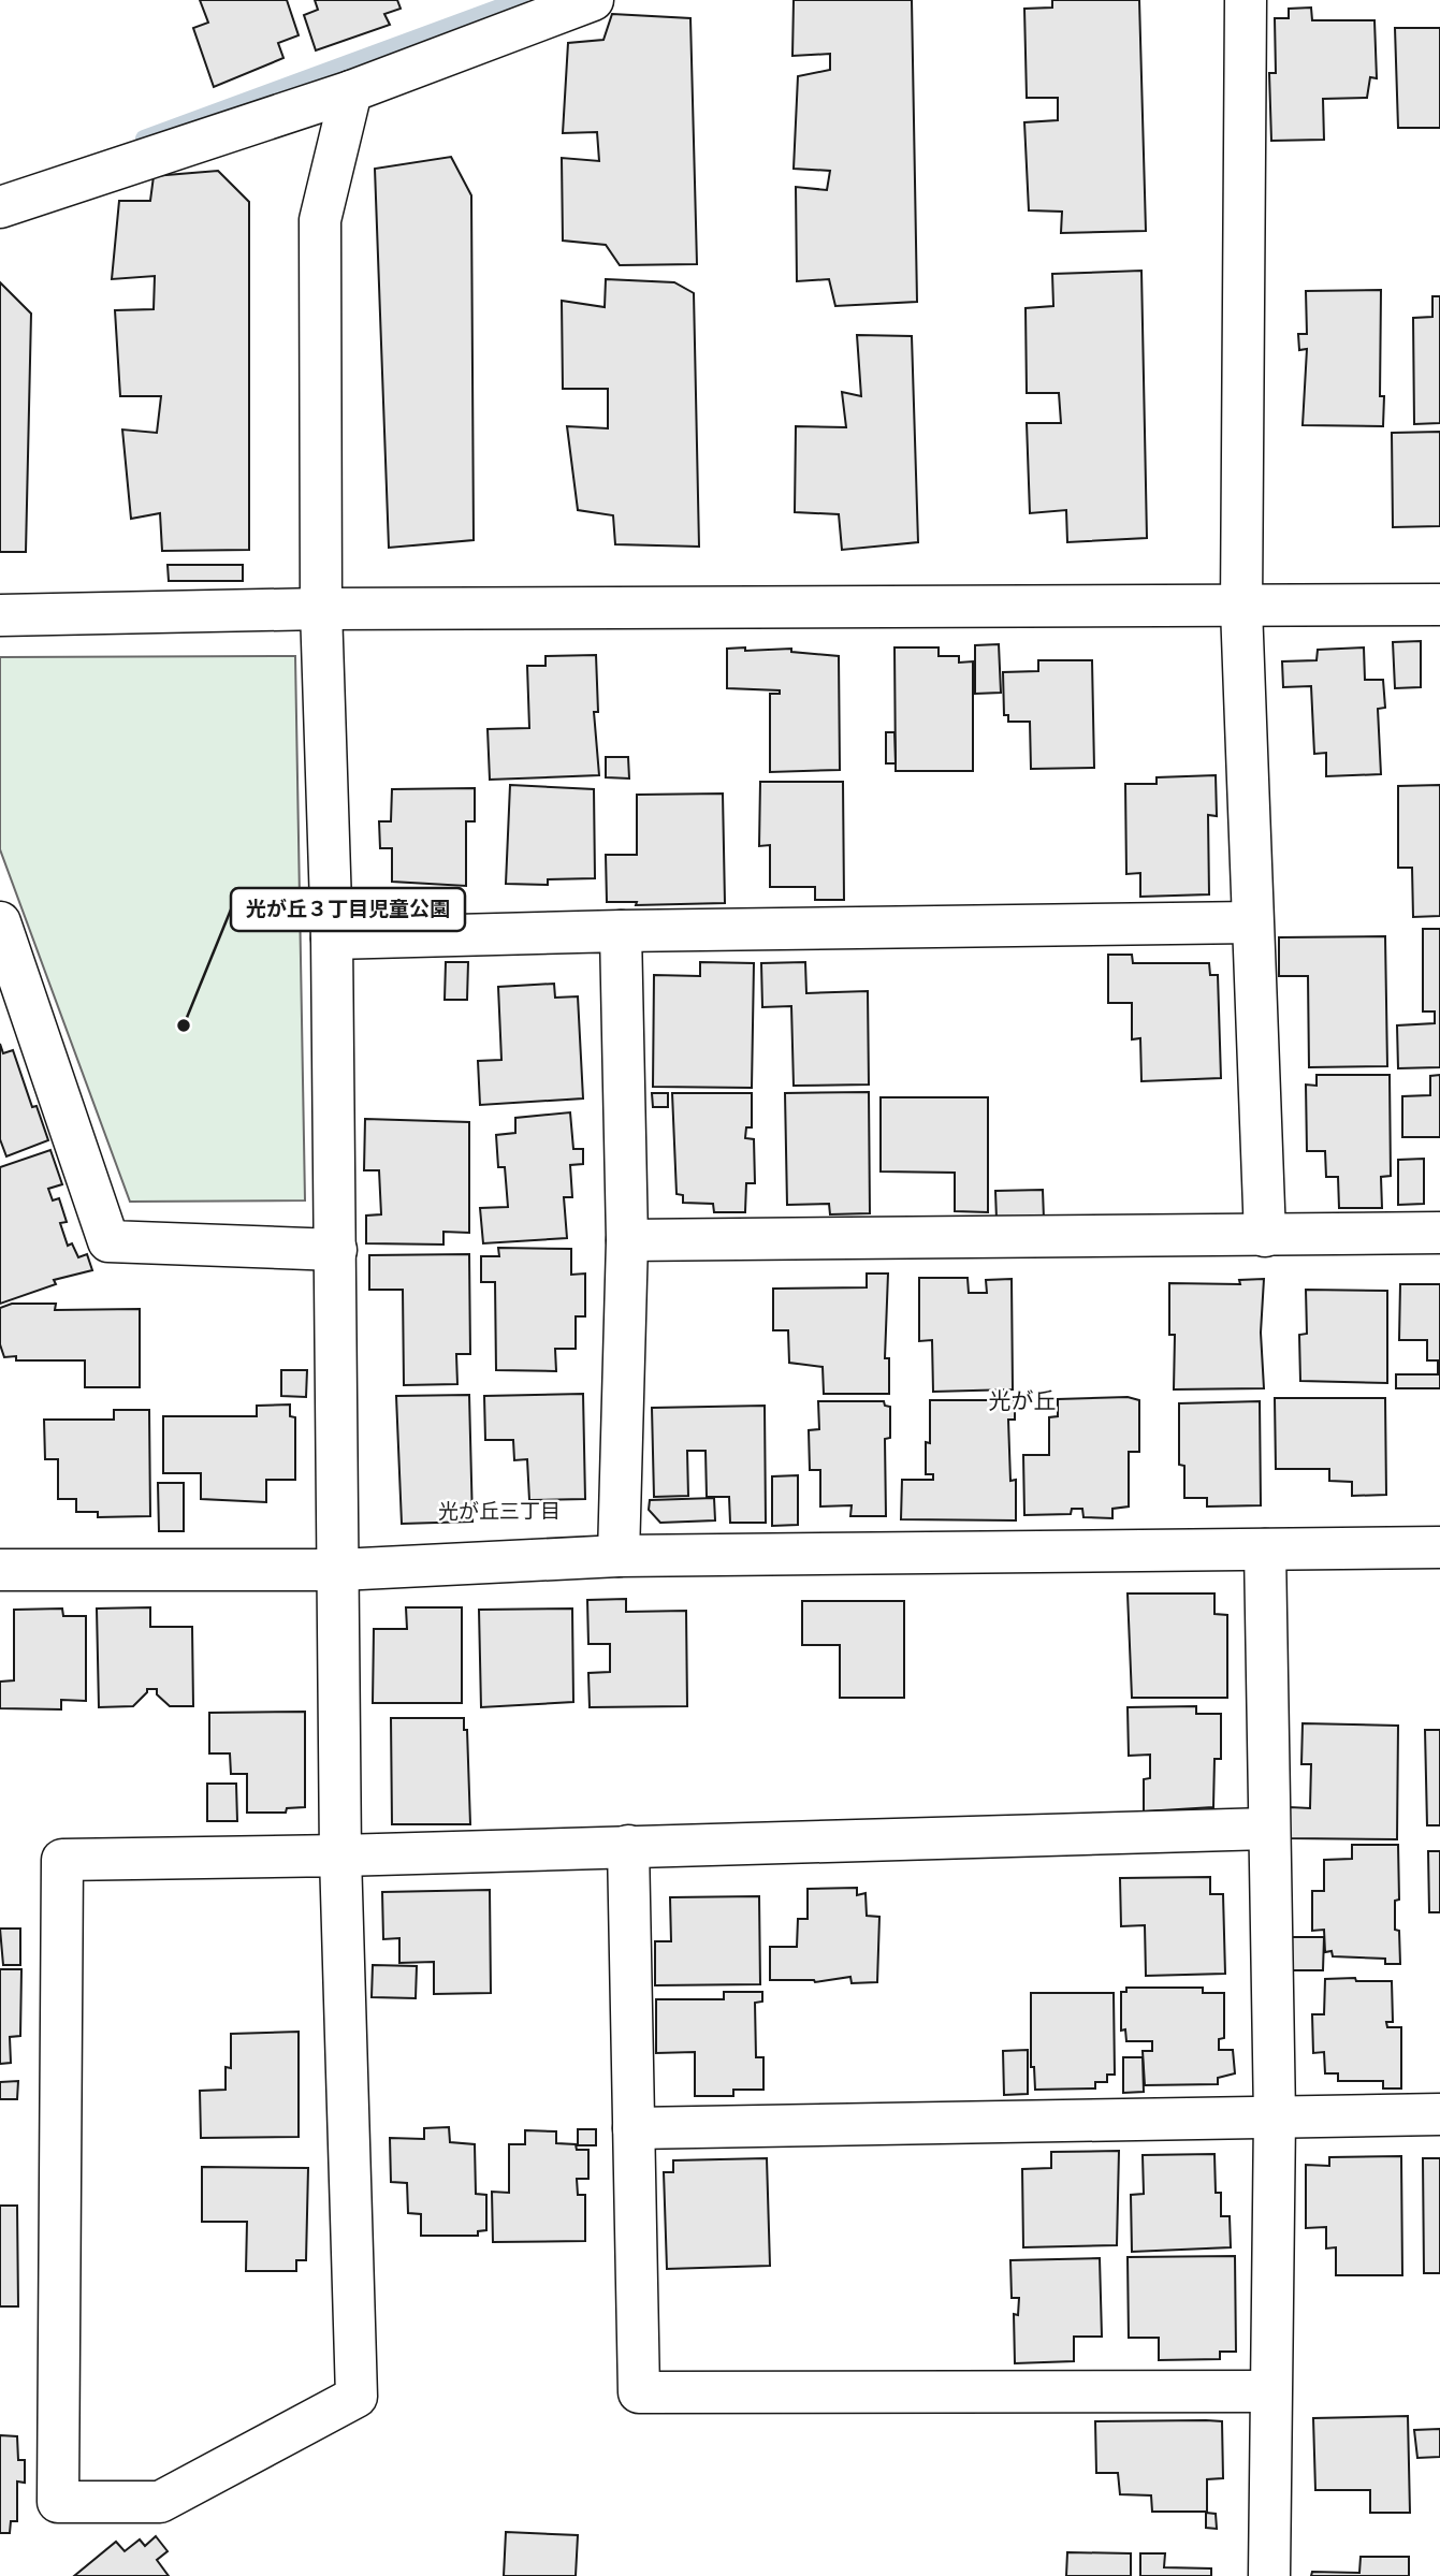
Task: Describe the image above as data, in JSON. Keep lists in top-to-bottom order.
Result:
{
  "districts": ["光が丘", "光が丘三丁目"],
  "places": ["光が丘３丁目児童公園"]
}
